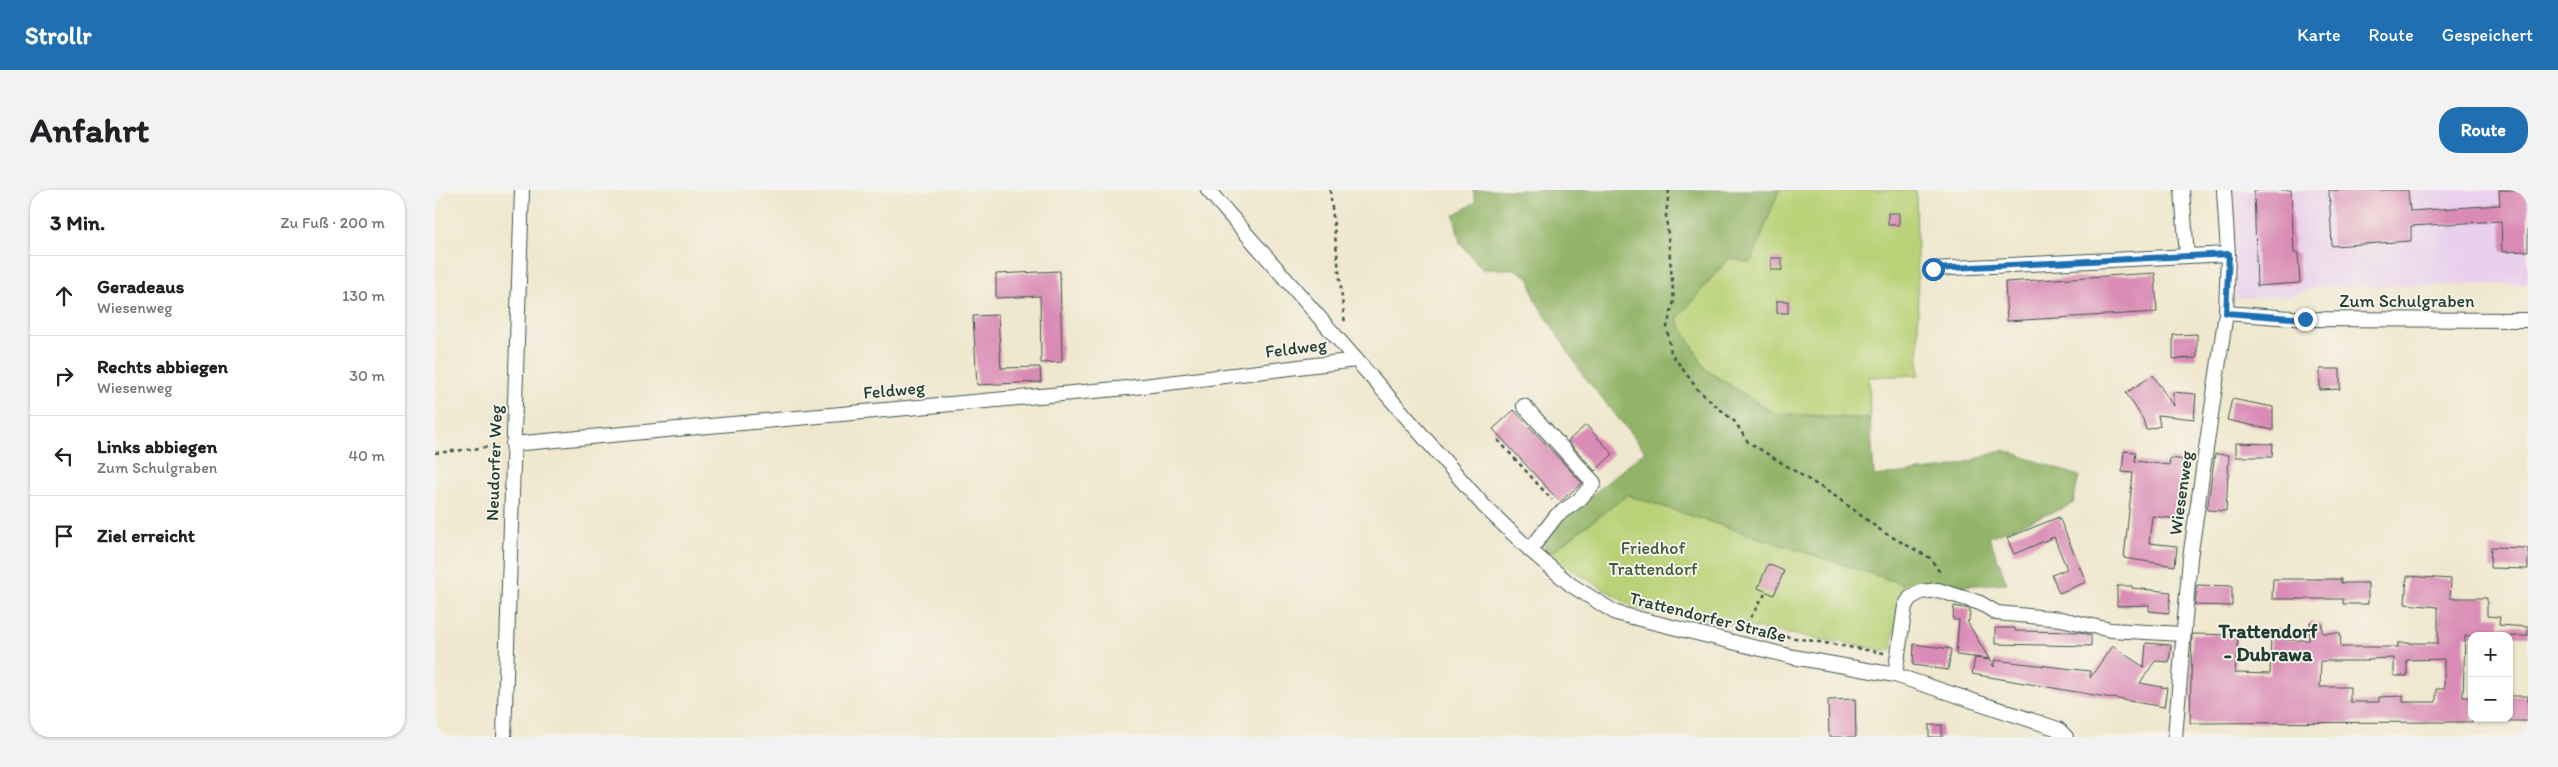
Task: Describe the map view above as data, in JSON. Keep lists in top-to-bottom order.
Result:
{
  "streets": {
    "street": [
      "Zum Schulgraben",
      "Feldweg",
      "Neudorfer Weg",
      "Wiesenweg",
      "Trattendorfer Straße"
    ]
  },
  "crossings": [
    ["Zum Schulgraben", "Wiesenweg"],
    ["Feldweg", "Neudorfer Weg"],
    ["Feldweg", "Trattendorfer Straße"]
  ],
  "districts": ["Trattendorf - Dubrawa"],
  "parks": ["Friedhof Trattendorf"],
  "page": {
    "header": "Strollr",
    "nav": ["Karte", "Route", "Gespeichert"],
    "buttons": "Route",
    "title": "Anfahrt",
    "heading": ["3 Min.", "Zu Fuß · 200 m"],
    "list": [
      ["Geradeaus", "Wiesenweg", "130 m"],
      ["Rechts abbiegen", "Wiesenweg", "30 m"],
      ["Links abbiegen", "Zum Schulgraben", "40 m"],
      "Ziel erreicht"
    ],
    "map_buttons": ["+", "−"]
  }
}
